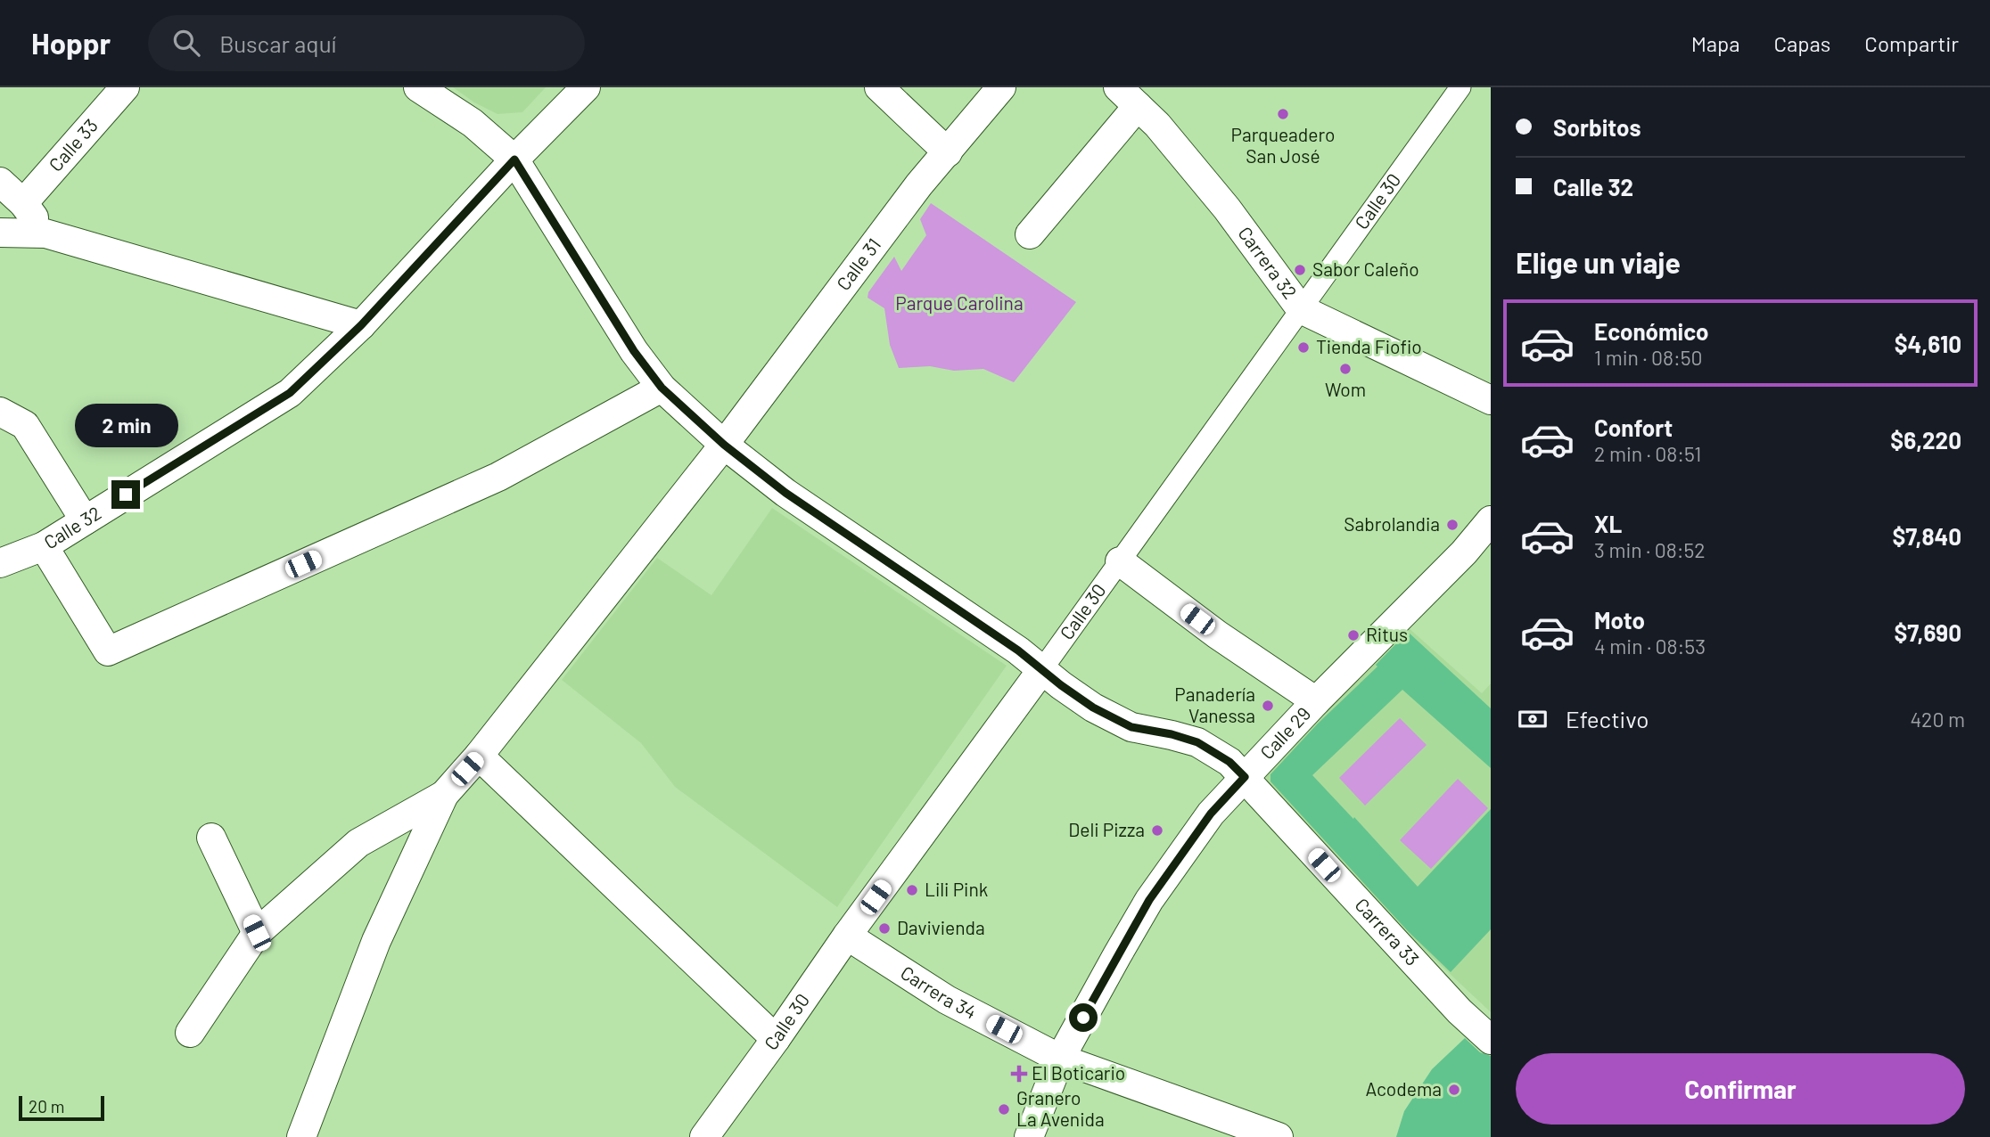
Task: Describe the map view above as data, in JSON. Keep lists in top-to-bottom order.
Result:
{
  "streets": {
    "street": [
      "Calle 33",
      "Calle 30",
      "Carrera 32",
      "Calle 31",
      "Calle 32",
      "Calle 29",
      "Carrera 33",
      "Carrera 34"
    ]
  },
  "crossings": [
    ["Calle 30", "Carrera 32"],
    ["Calle 30", "Carrera 33"],
    ["Calle 30", "Carrera 34"],
    ["Calle 31", "Carrera 33"],
    ["Calle 32", "Carrera 33"],
    ["Calle 29", "Carrera 33"],
    ["Calle 29", "Carrera 34"]
  ],
  "parks": ["Parque Carolina"],
  "places": {
    "other": [
      "Parqueadero San José",
      "Sabor Caleño",
      "Tienda Fiofio",
      "Wom",
      "Sabrolandia",
      "Ritus",
      "Panadería Vanessa",
      "Deli Pizza",
      "Lili Pink",
      "Davivienda",
      "Acodema",
      "Granero La Avenida"
    ],
    "health": ["El Boticario"]
  },
  "scale_bar": "20 m",
  "page": {
    "header": "Hoppr",
    "search": "Buscar aquí",
    "nav": ["Mapa", "Capas", "Compartir"],
    "banner": ["Sorbitos", "Calle 32"],
    "heading": "Elige un viaje",
    "list": [
      {
        "name": "Económico",
        "note": "1 min · 08:50",
        "value": "$4,610"
      },
      {
        "name": "Confort",
        "note": "2 min · 08:51",
        "value": "$6,220"
      },
      {
        "name": "XL",
        "note": "3 min · 08:52",
        "value": "$7,840"
      },
      {
        "name": "Moto",
        "note": "4 min · 08:53",
        "value": "$7,690"
      }
    ],
    "bubble": "2 min",
    "pay": ["Efectivo", "420 m"],
    "buttons": "Confirmar",
    "scale": "20 m"
  }
}
